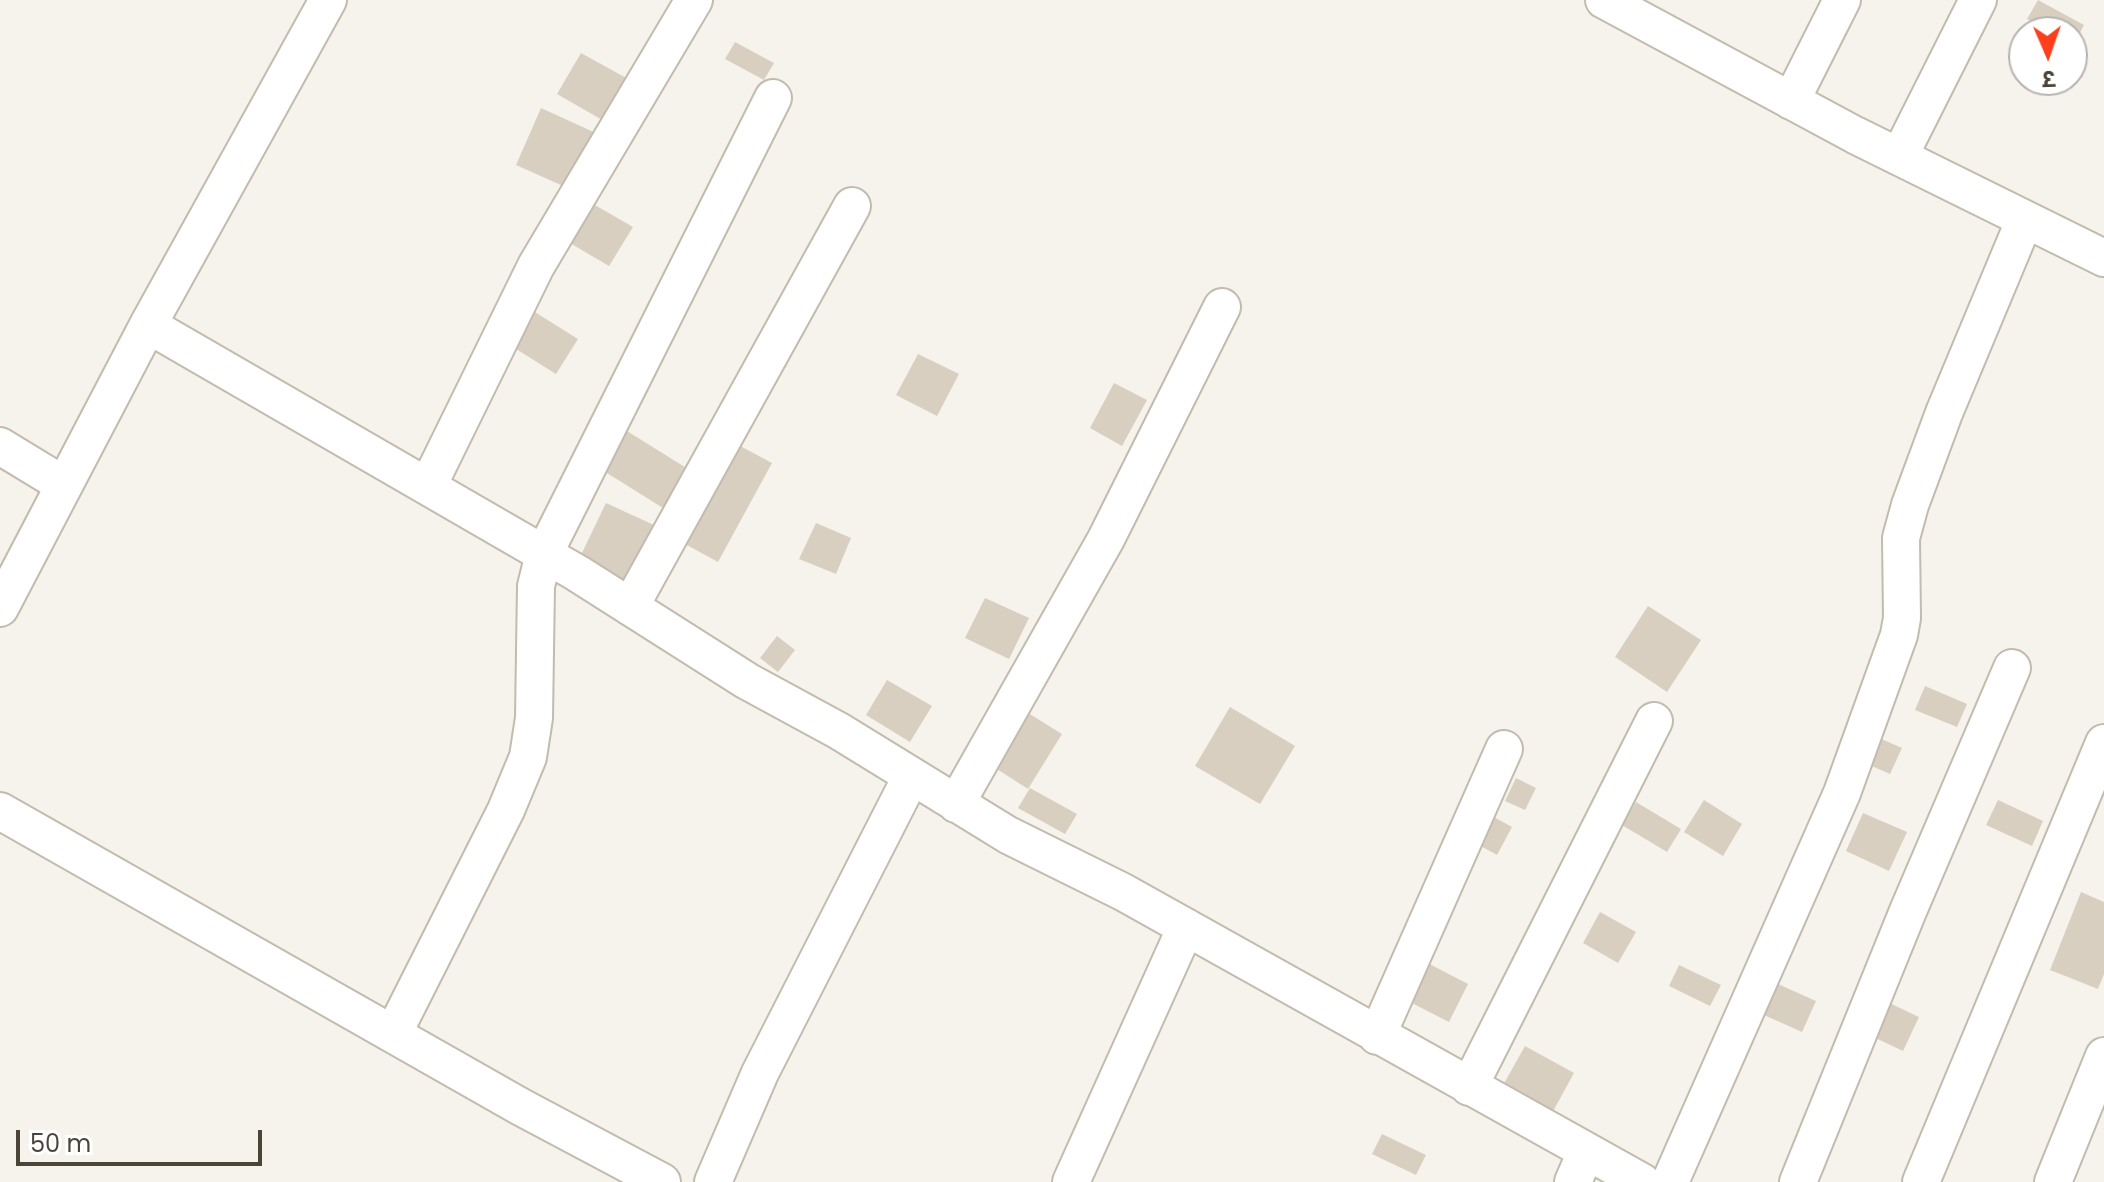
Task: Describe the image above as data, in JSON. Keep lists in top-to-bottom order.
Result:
{
  "scale_bar": "50 m",
  "north": "bottom"
}
